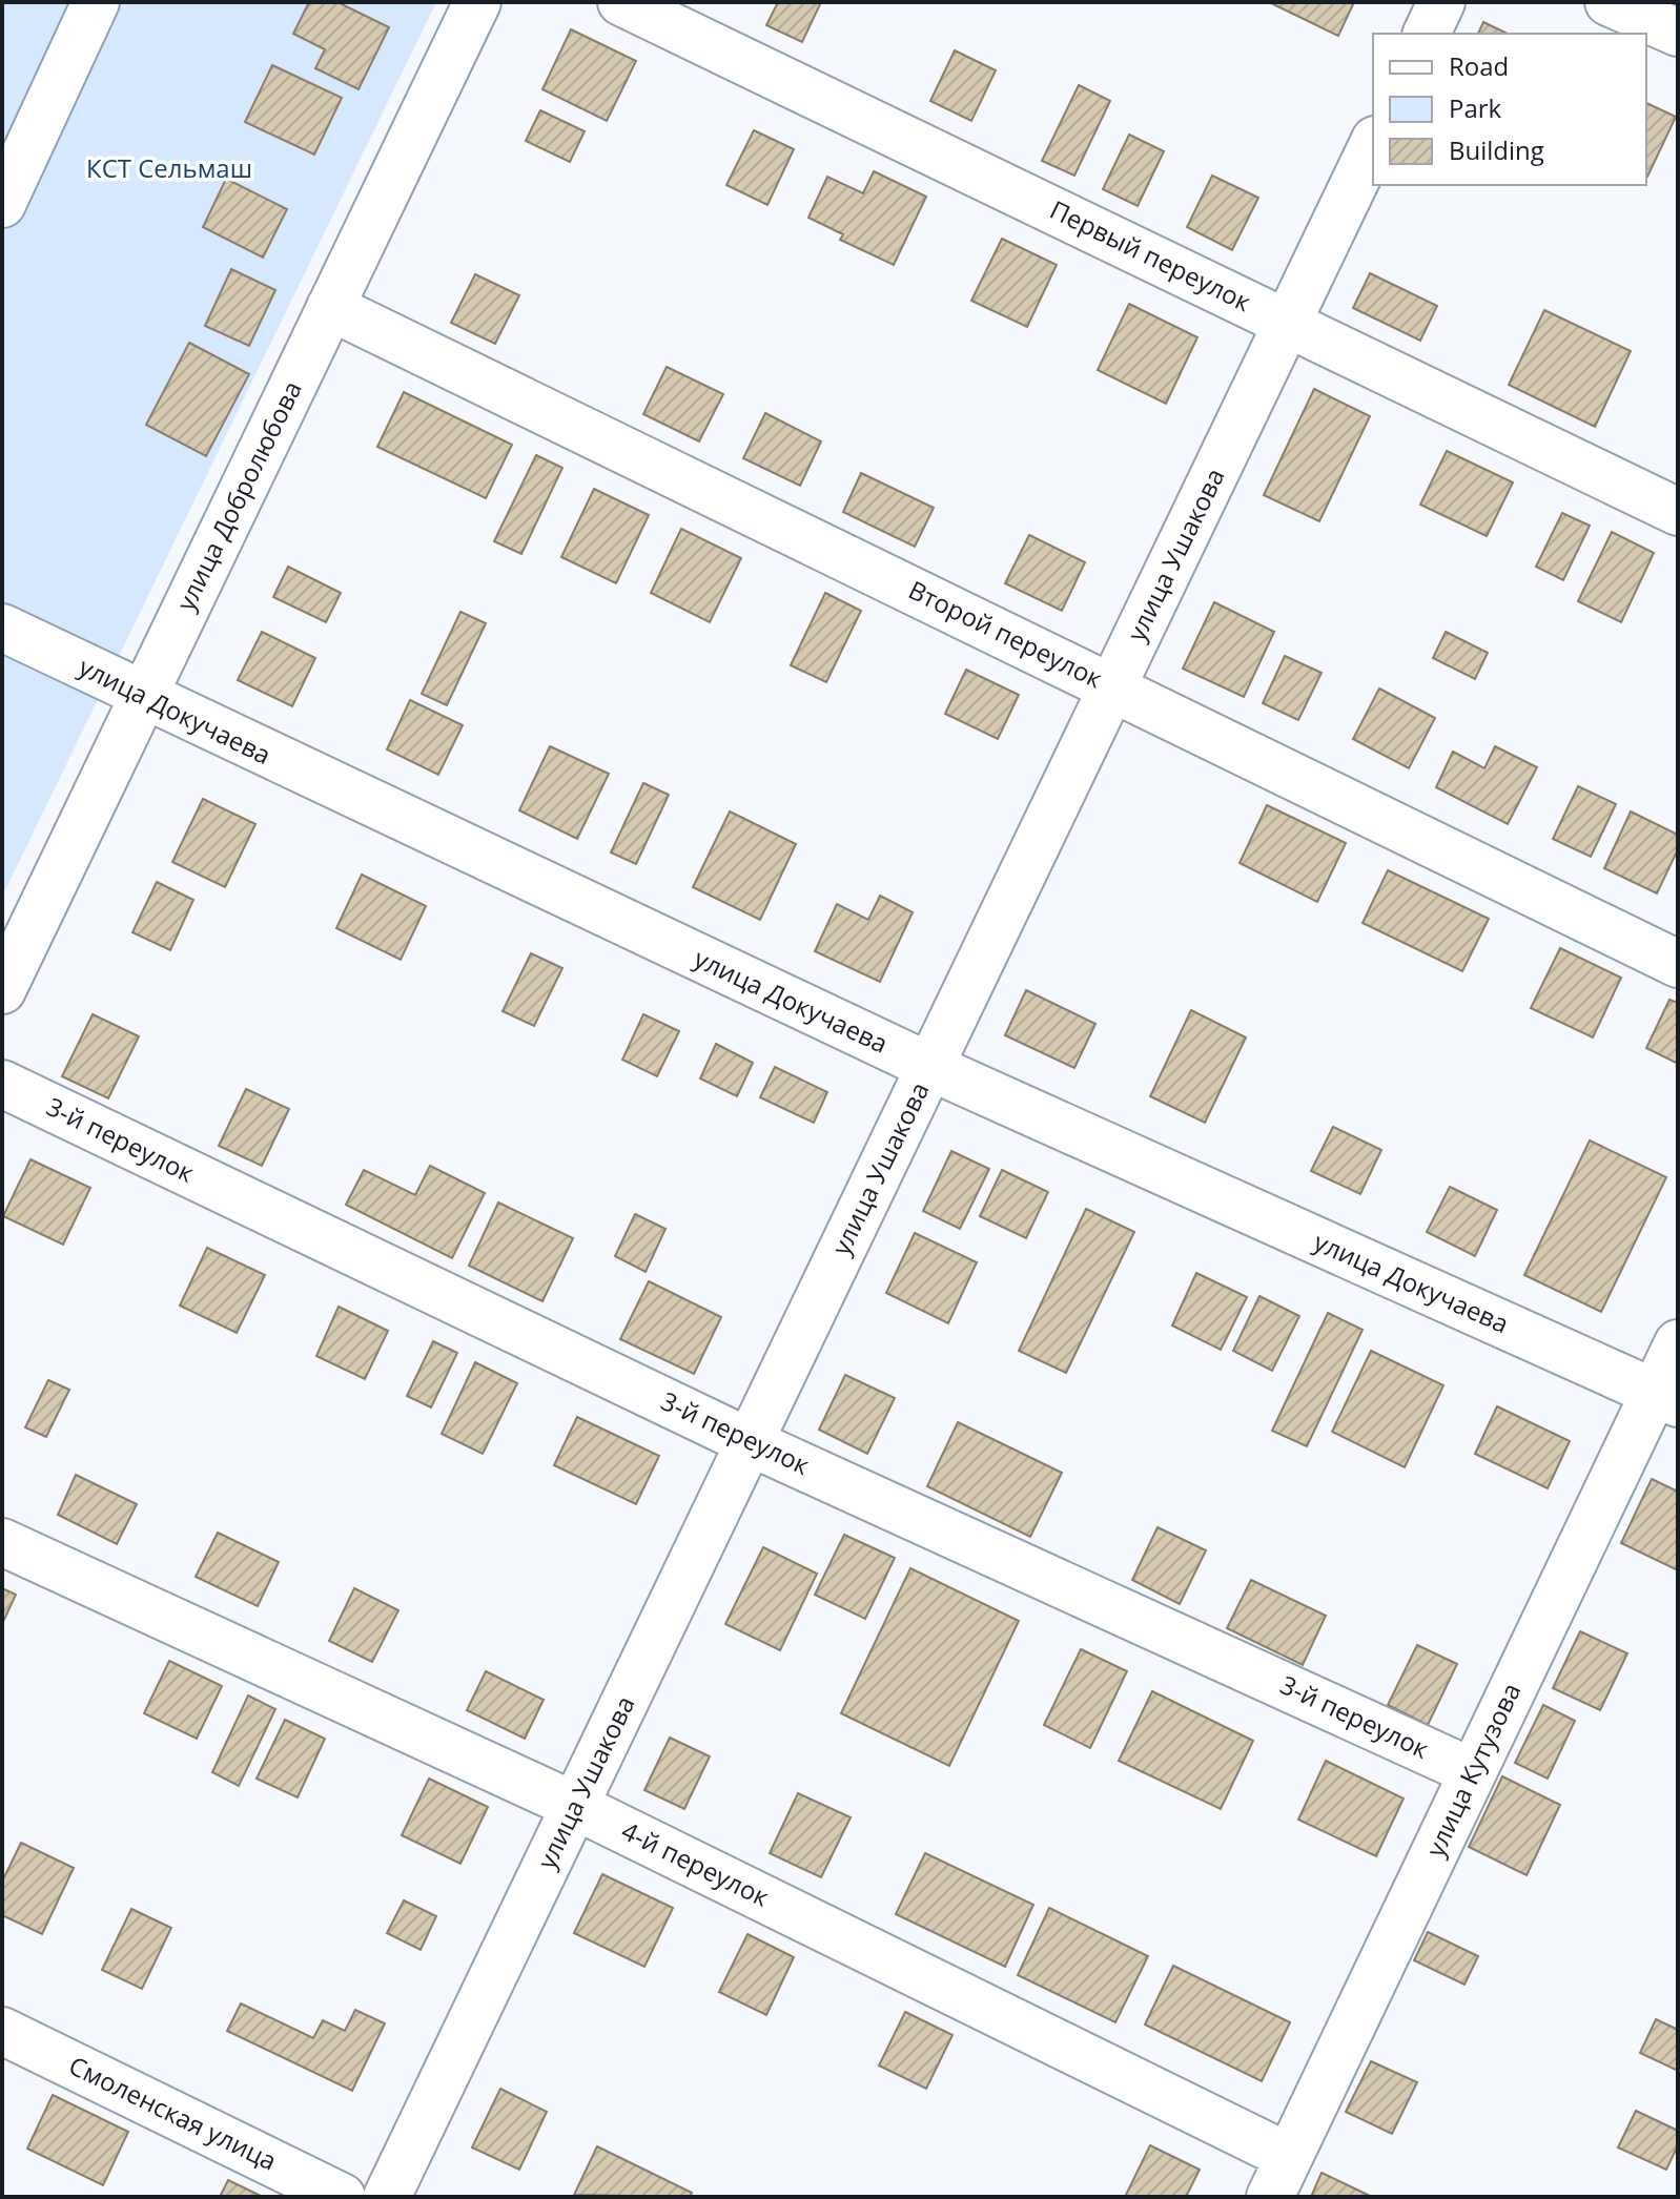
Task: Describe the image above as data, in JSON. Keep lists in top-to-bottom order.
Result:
{
  "streets": {
    "street": [
      "Первый переулок",
      "улица Добролюбова",
      "улица Ушакова",
      "Второй переулок",
      "улица Докучаева",
      "3-й переулок",
      "улица Кутузова",
      "4-й переулок",
      "Смоленская улица"
    ]
  },
  "crossings": [
    ["Первый переулок", "улица Ушакова"],
    ["улица Добролюбова", "Второй переулок"],
    ["улица Добролюбова", "улица Докучаева"],
    ["улица Ушакова", "Второй переулок"],
    ["улица Ушакова", "улица Докучаева"],
    ["улица Ушакова", "3-й переулок"],
    ["улица Ушакова", "4-й переулок"],
    ["улица Докучаева", "улица Кутузова"],
    ["3-й переулок", "улица Кутузова"],
    ["улица Кутузова", "4-й переулок"]
  ],
  "parks": ["КСТ Сельмаш"],
  "legend": ["Road", "Park", "Building"]
}
